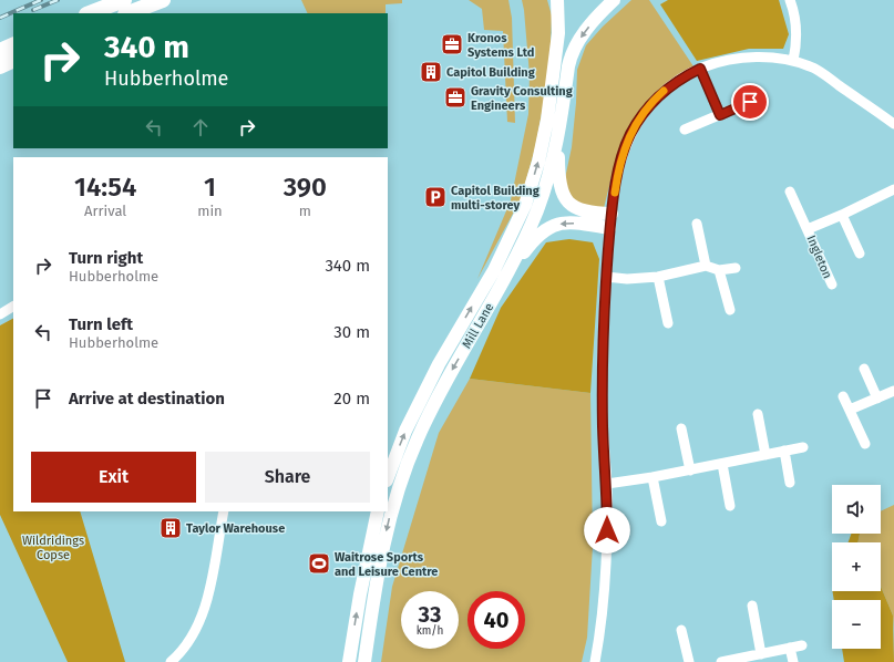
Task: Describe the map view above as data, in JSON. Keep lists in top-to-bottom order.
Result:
{
  "streets": {
    "main road": ["Mill Lane"],
    "street": ["Ingleton"]
  },
  "parks": ["Wildridings Copse"],
  "places": {
    "office": ["Kronos Systems Ltd", "Gravity Consulting Engineers"],
    "building": ["Capitol Building", "Taylor Warehouse"],
    "parking": ["Capitol Building multi-storey"],
    "sports": ["Waitrose Sports and Leisure Centre"]
  },
  "page": {
    "turn": ["340 m", "Hubberholme"],
    "eta": [
      "14:54",
      "Arrival",
      "1",
      "min",
      "390",
      "m"
    ],
    "list": [
      {
        "name": "Turn right",
        "note": "Hubberholme",
        "value": "340 m"
      },
      {
        "name": "Turn left",
        "note": "Hubberholme",
        "value": "30 m"
      },
      {
        "name": "Arrive at destination",
        "value": "20 m"
      }
    ],
    "buttons": ["Exit", "Share"],
    "map_buttons": ["+", "−"],
    "speed": "33 km/h",
    "limit": "40"
  }
}
